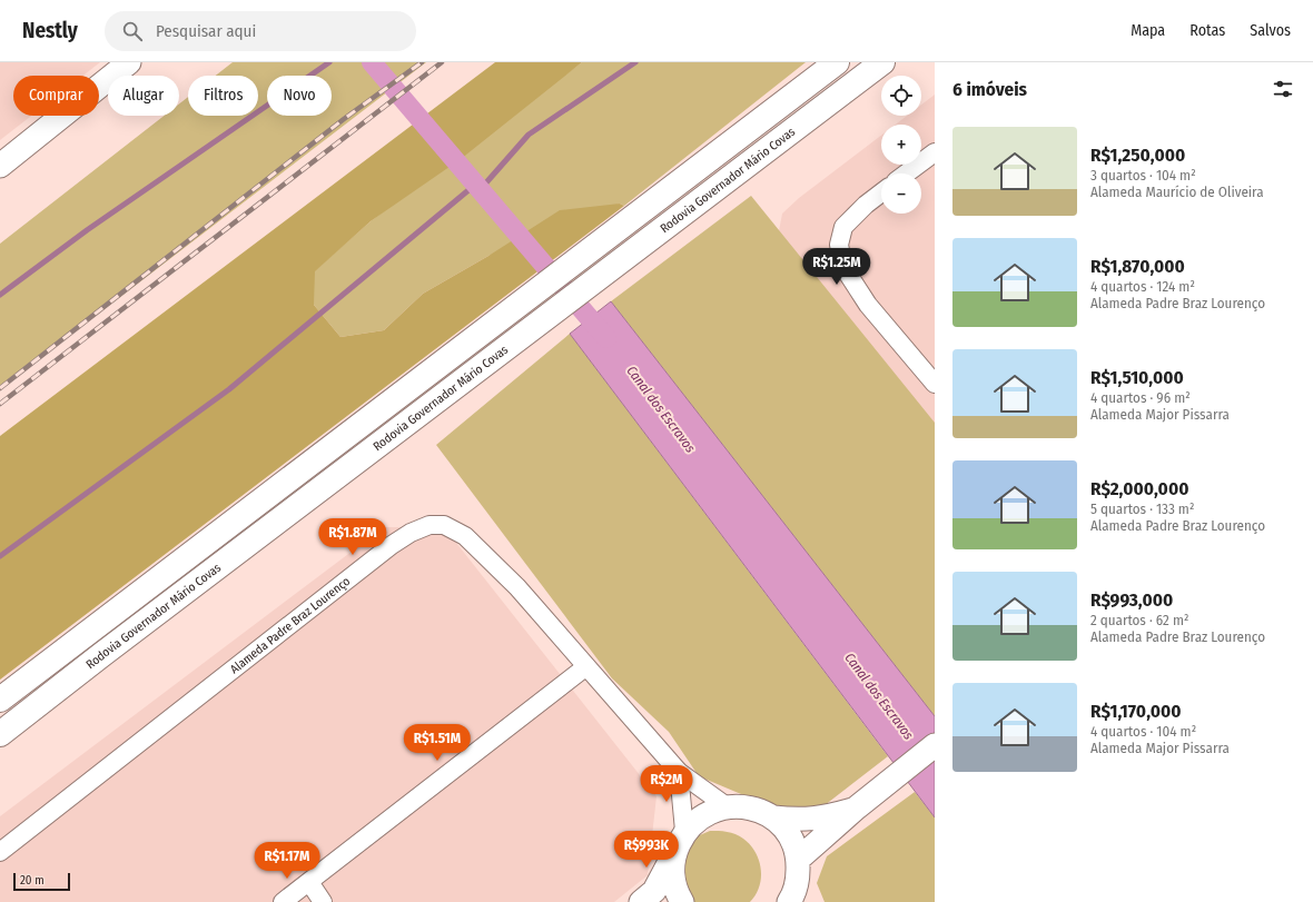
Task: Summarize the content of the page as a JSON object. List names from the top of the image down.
{
  "streets": {
    "main road": ["Rodovia Governador Mário Covas"],
    "street": ["Alameda Padre Braz Lourenço"]
  },
  "water": ["Canal dos Escravos"],
  "scale_bar": "20 m",
  "page": {
    "header": "Nestly",
    "search": "Pesquisar aqui",
    "nav": ["Mapa", "Rotas", "Salvos"],
    "heading": "6 imóveis",
    "map_buttons": ["+", "−"],
    "chip": [
      "Comprar",
      "Alugar",
      "Filtros",
      "Novo"
    ],
    "list": [
      {
        "name": "R$1,250,000",
        "note": "3 quartos · 104 m² · Alameda Maurício de Oliveira"
      },
      {
        "name": "R$1,870,000",
        "note": "4 quartos · 124 m² · Alameda Padre Braz Lourenço"
      },
      {
        "name": "R$1,510,000",
        "note": "4 quartos · 96 m² · Alameda Major Pissarra"
      },
      {
        "name": "R$2,000,000",
        "note": "5 quartos · 133 m² · Alameda Padre Braz Lourenço"
      },
      {
        "name": "R$993,000",
        "note": "2 quartos · 62 m² · Alameda Padre Braz Lourenço"
      },
      {
        "name": "R$1,170,000",
        "note": "4 quartos · 104 m² · Alameda Major Pissarra"
      }
    ],
    "price": [
      "R$1.25M",
      "R$1.87M",
      "R$1.51M",
      "R$2M",
      "R$993K",
      "R$1.17M"
    ],
    "scale": "20 m"
  }
}
